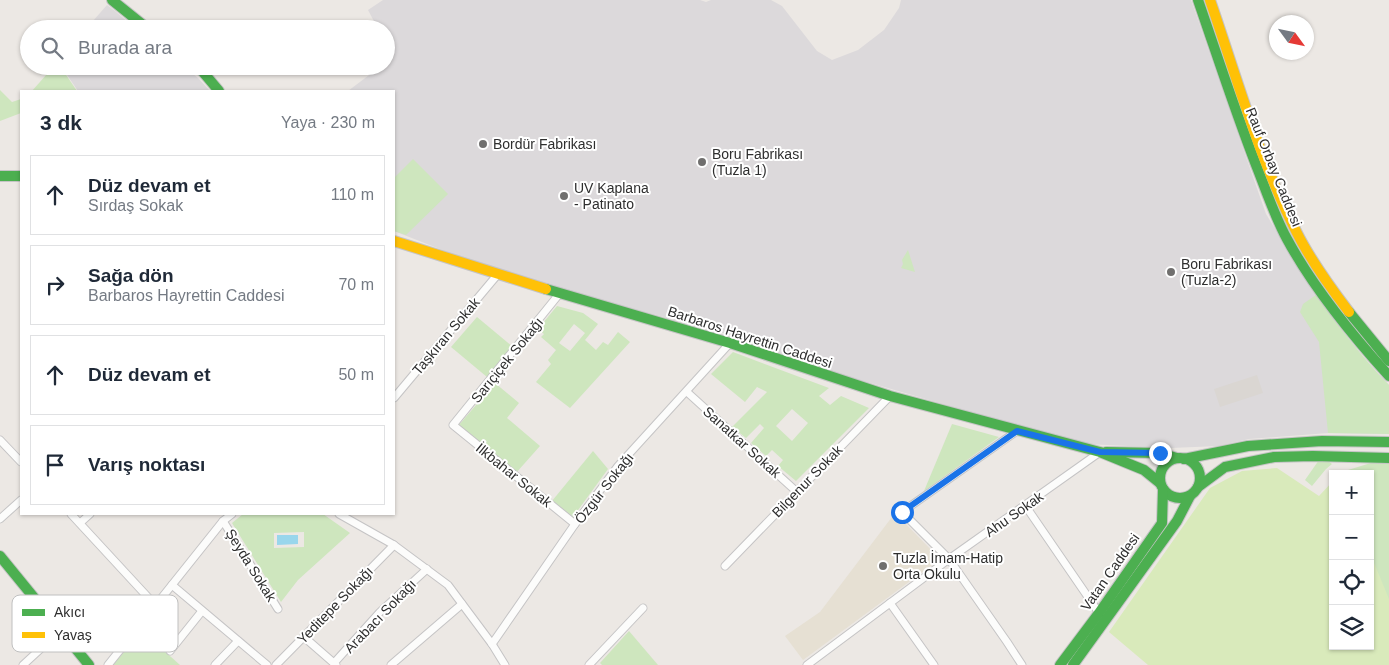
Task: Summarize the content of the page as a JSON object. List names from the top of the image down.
{
  "streets": {
    "main road": ["Rauf Orbay Caddesi", "Barbaros Hayrettin Caddesi", "Vatan Caddesi"],
    "street": [
      "Taşkıran Sokak",
      "Sarıçiçek Sokağı",
      "Sanatkar Sokak",
      "İlkbahar Sokak",
      "Bilgenur Sokak",
      "Özgür Sokağı",
      "Ahu Sokak",
      "Şeyda Sokak",
      "Yeditepe Sokağı",
      "Arabacı Sokağı"
    ]
  },
  "crossings": [
    ["Taşkıran Sokak", "Barbaros Hayrettin Caddesi"],
    ["Barbaros Hayrettin Caddesi", "Sarıçiçek Sokağı"],
    ["Barbaros Hayrettin Caddesi", "Bilgenur Sokak"],
    ["Barbaros Hayrettin Caddesi", "Özgür Sokağı"],
    ["Barbaros Hayrettin Caddesi", "Ahu Sokak"],
    ["Sarıçiçek Sokağı", "İlkbahar Sokak"],
    ["Sanatkar Sokak", "Bilgenur Sokak"],
    ["Sanatkar Sokak", "Özgür Sokağı"],
    ["İlkbahar Sokak", "Özgür Sokağı"]
  ],
  "places": [
    "Bordür Fabrikası",
    "Boru Fabrikası (Tuzla 1)",
    "UV Kaplana - Patinato",
    "Boru Fabrikası (Tuzla-2)",
    "Tuzla İmam-Hatip Orta Okulu"
  ],
  "legend": ["Akıcı", "Yavaş"],
  "north": "bottom right",
  "page": {
    "search": "Burada ara",
    "heading": ["3 dk", "Yaya · 230 m"],
    "list": [
      ["Düz devam et", "Sırdaş Sokak", "110 m"],
      ["Sağa dön", "Barbaros Hayrettin Caddesi", "70 m"],
      ["Düz devam et", "50 m"],
      "Varış noktası"
    ],
    "map_buttons": ["+", "−"]
  }
}
